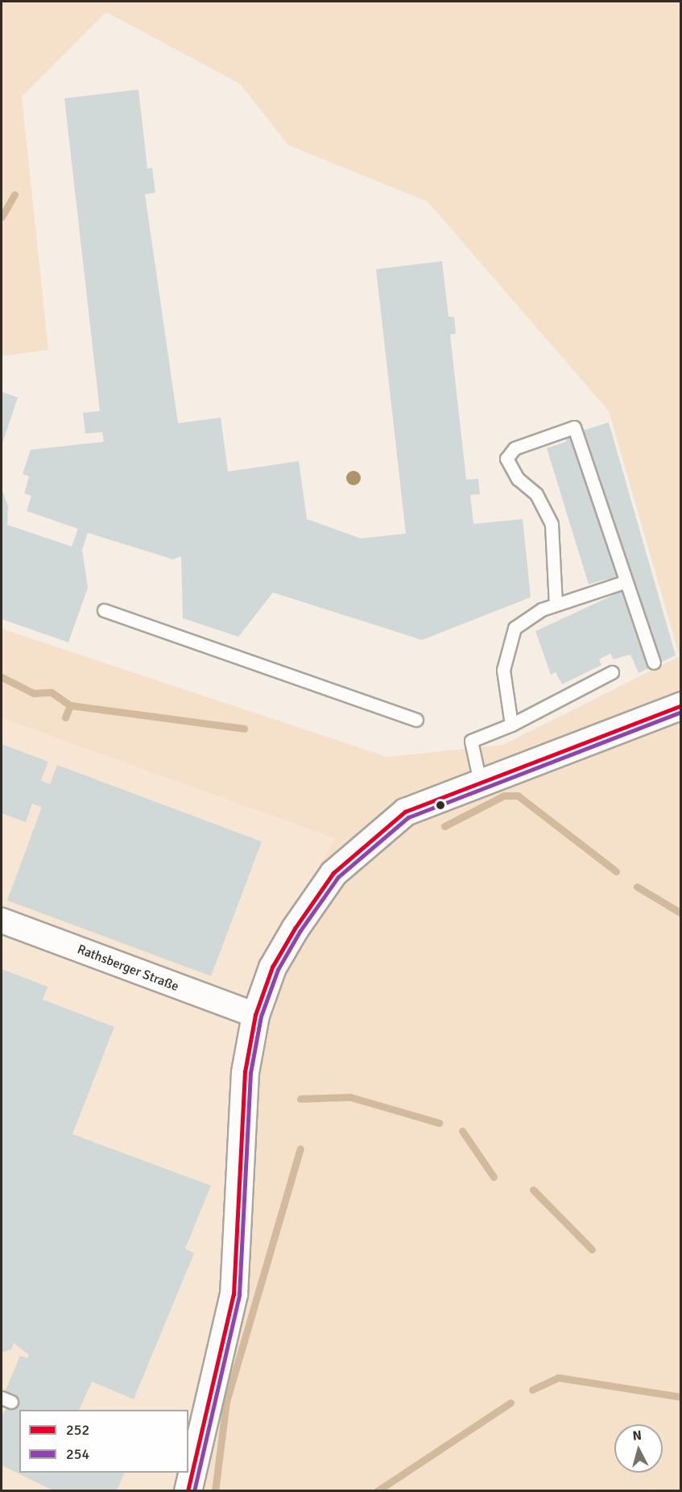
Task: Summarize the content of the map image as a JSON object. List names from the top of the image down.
{
  "streets": {
    "street": ["Rathsberger Straße"]
  },
  "lines": ["transit line 252", "transit line 254"],
  "legend": ["252", "254"],
  "north": "top"
}
